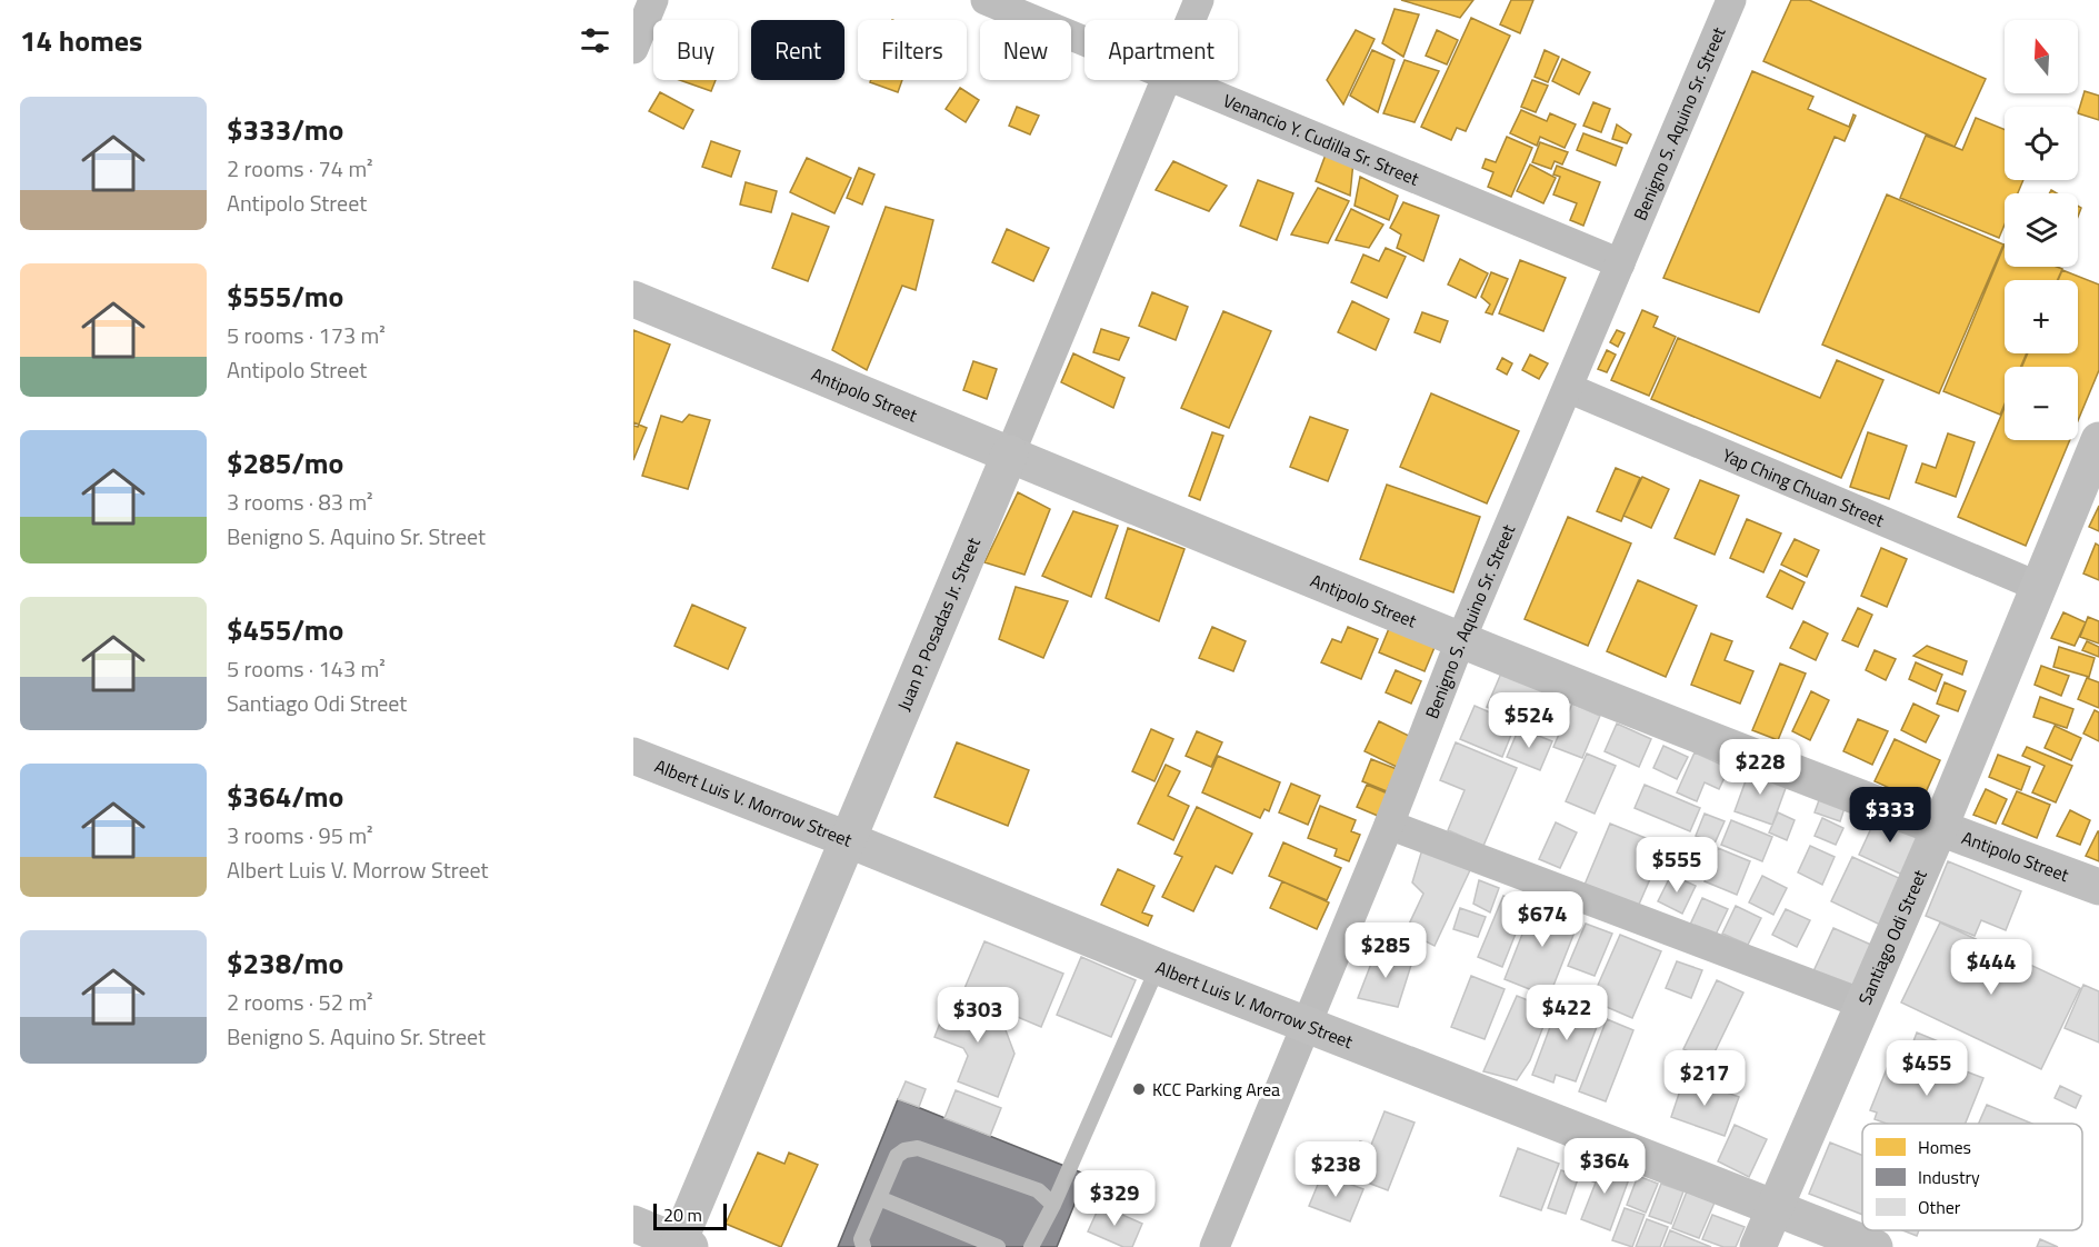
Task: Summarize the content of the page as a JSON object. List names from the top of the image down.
{
  "streets": {
    "street": [
      "Benigno S. Aquino Sr. Street",
      "Venancio Y. Cudilla Sr. Street",
      "Antipolo Street",
      "Yap Ching Chuan Street",
      "Juan P. Posadas Jr. Street",
      "Albert Luis V. Morrow Street",
      "Santiago Odi Street"
    ]
  },
  "crossings": [
    ["Benigno S. Aquino Sr. Street", "Venancio Y. Cudilla Sr. Street"],
    ["Benigno S. Aquino Sr. Street", "Antipolo Street"],
    ["Benigno S. Aquino Sr. Street", "Yap Ching Chuan Street"],
    ["Benigno S. Aquino Sr. Street", "Albert Luis V. Morrow Street"],
    ["Antipolo Street", "Juan P. Posadas Jr. Street"],
    ["Antipolo Street", "Santiago Odi Street"],
    ["Yap Ching Chuan Street", "Santiago Odi Street"],
    ["Juan P. Posadas Jr. Street", "Albert Luis V. Morrow Street"],
    ["Albert Luis V. Morrow Street", "Santiago Odi Street"]
  ],
  "places": ["KCC Parking Area"],
  "legend": ["Homes", "Industry", "Other"],
  "scale_bar": "20 m",
  "north": "top",
  "page": {
    "heading": "14 homes",
    "map_buttons": ["+", "−"],
    "chip": [
      "Buy",
      "Rent",
      "Filters",
      "New",
      "Apartment"
    ],
    "list": [
      {
        "name": "$333/mo",
        "note": "2 rooms · 74 m² · Antipolo Street"
      },
      {
        "name": "$555/mo",
        "note": "5 rooms · 173 m² · Antipolo Street"
      },
      {
        "name": "$285/mo",
        "note": "3 rooms · 83 m² · Benigno S. Aquino Sr. Street"
      },
      {
        "name": "$455/mo",
        "note": "5 rooms · 143 m² · Santiago Odi Street"
      },
      {
        "name": "$364/mo",
        "note": "3 rooms · 95 m² · Albert Luis V. Morrow Street"
      },
      {
        "name": "$238/mo",
        "note": "2 rooms · 52 m² · Benigno S. Aquino Sr. Street"
      }
    ],
    "price": [
      "$524",
      "$228",
      "$333",
      "$555",
      "$674",
      "$285",
      "$444",
      "$422",
      "$303",
      "$455",
      "$217",
      "$364",
      "$238",
      "$329"
    ],
    "scale": "20 m"
  }
}
